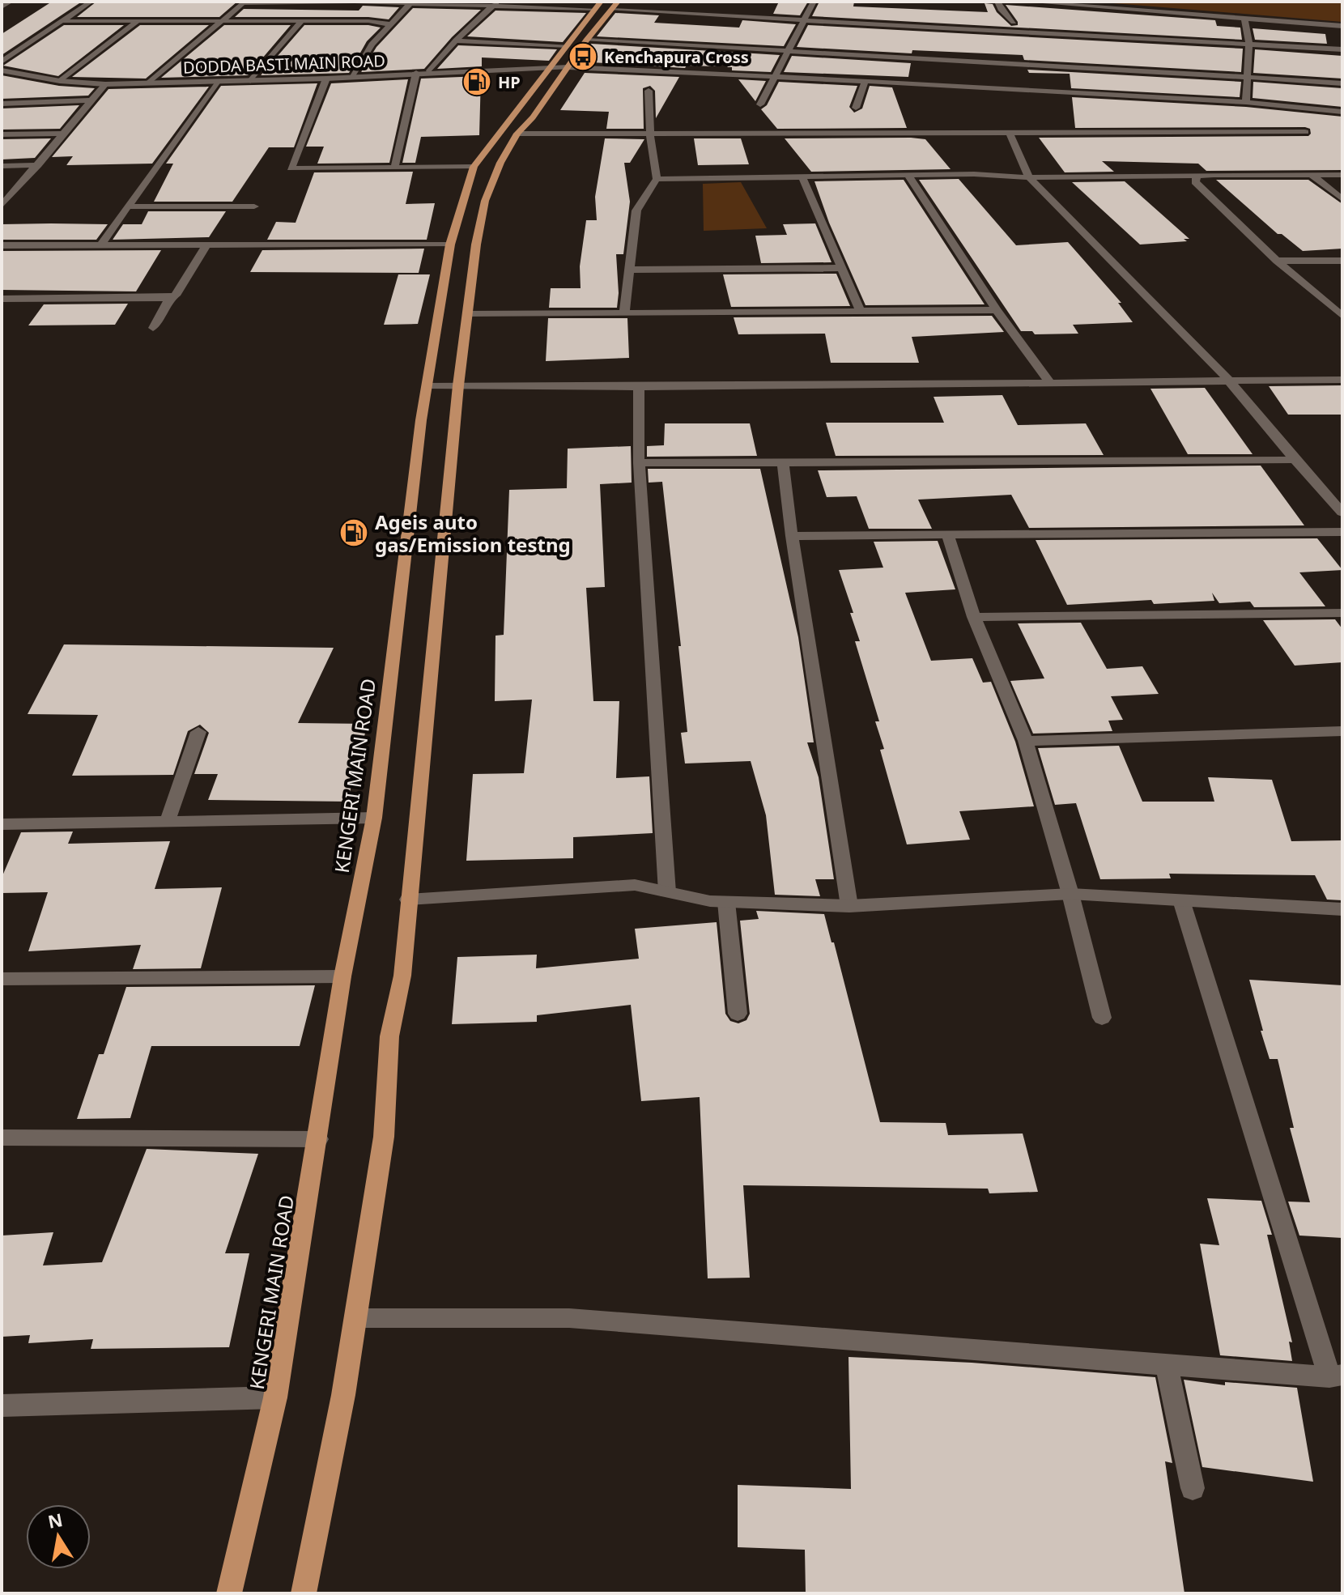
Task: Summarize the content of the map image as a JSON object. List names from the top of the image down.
{
  "streets": {
    "main road": ["KENGERI MAIN ROAD"],
    "street": ["DODDA BASTI MAIN ROAD"]
  },
  "crossings": [
    ["DODDA BASTI MAIN ROAD", "KENGERI MAIN ROAD"]
  ],
  "places": {
    "bus stop": ["Kenchapura Cross"],
    "fuel station": ["HP", "Ageis auto gas/Emission testng"]
  },
  "north": "top"
}
